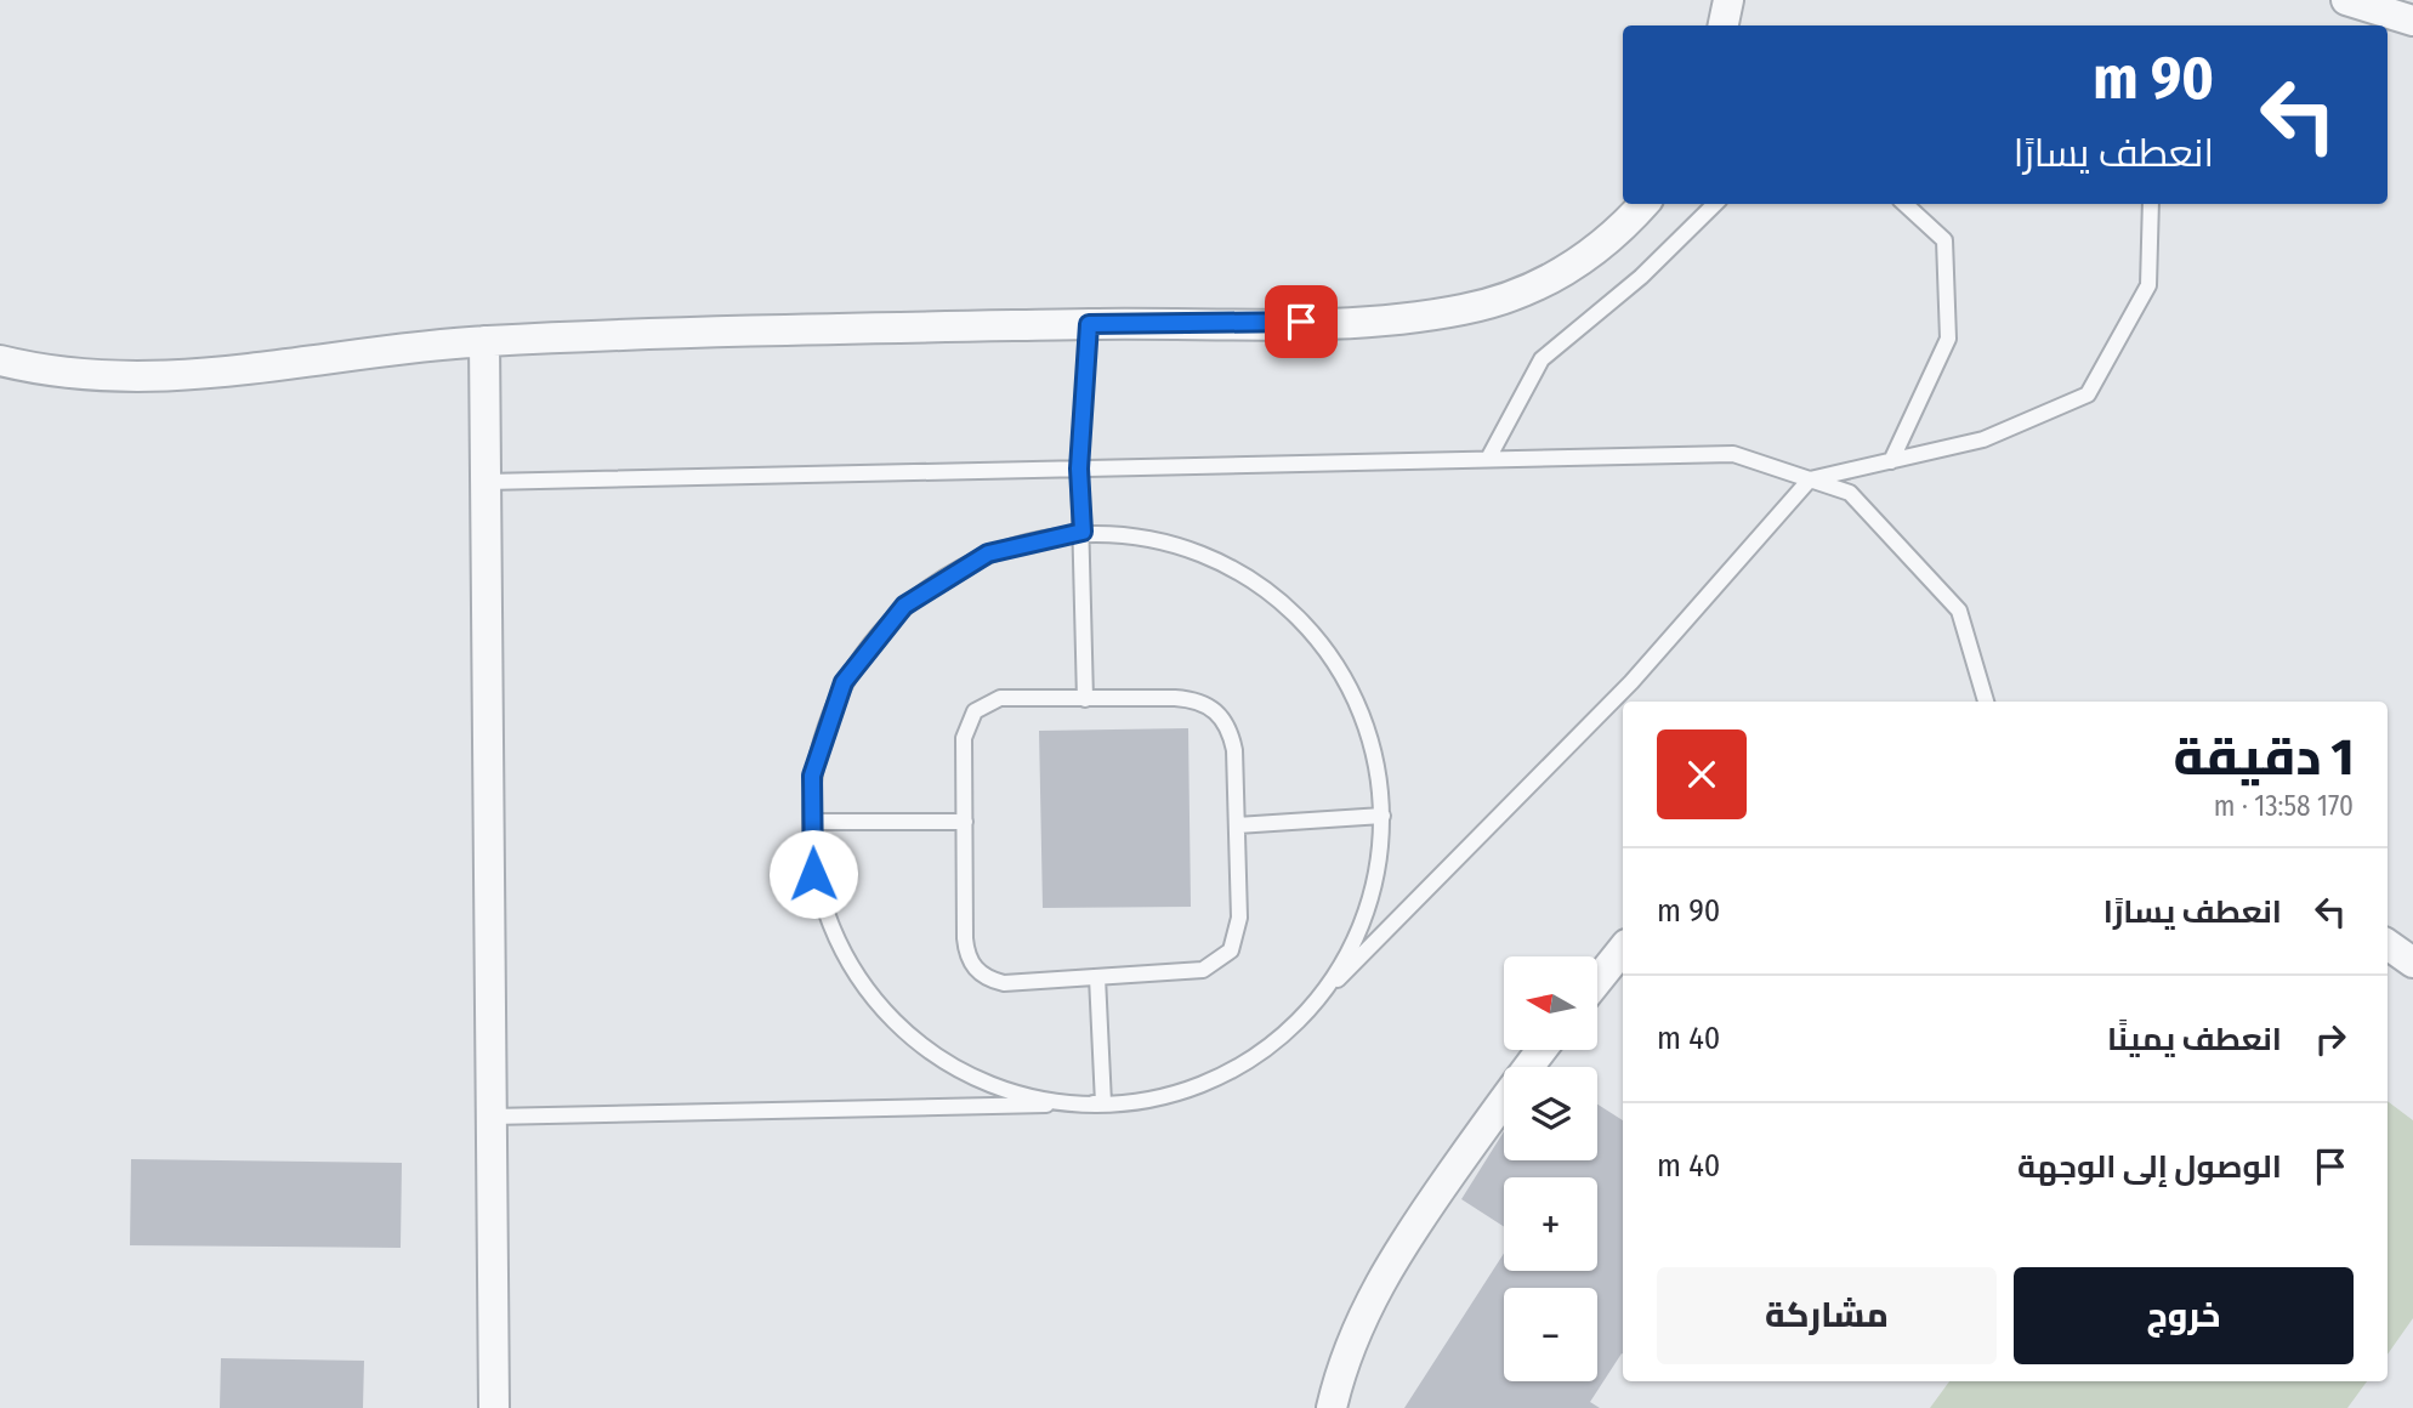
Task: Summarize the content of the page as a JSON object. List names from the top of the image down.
{
  "north": "left",
  "page": {
    "turn": ["90 m", "انعطف يسارًا"],
    "heading": ["1 دقيقة", "170 m · 13:58"],
    "list": [
      {
        "name": "انعطف يسارًا",
        "value": "90 m"
      },
      {
        "name": "انعطف يمينًا",
        "value": "40 m"
      },
      {
        "name": "الوصول إلى الوجهة",
        "value": "40 m"
      }
    ],
    "map_buttons": ["+", "−"],
    "buttons": ["خروج", "مشاركة"]
  }
}
